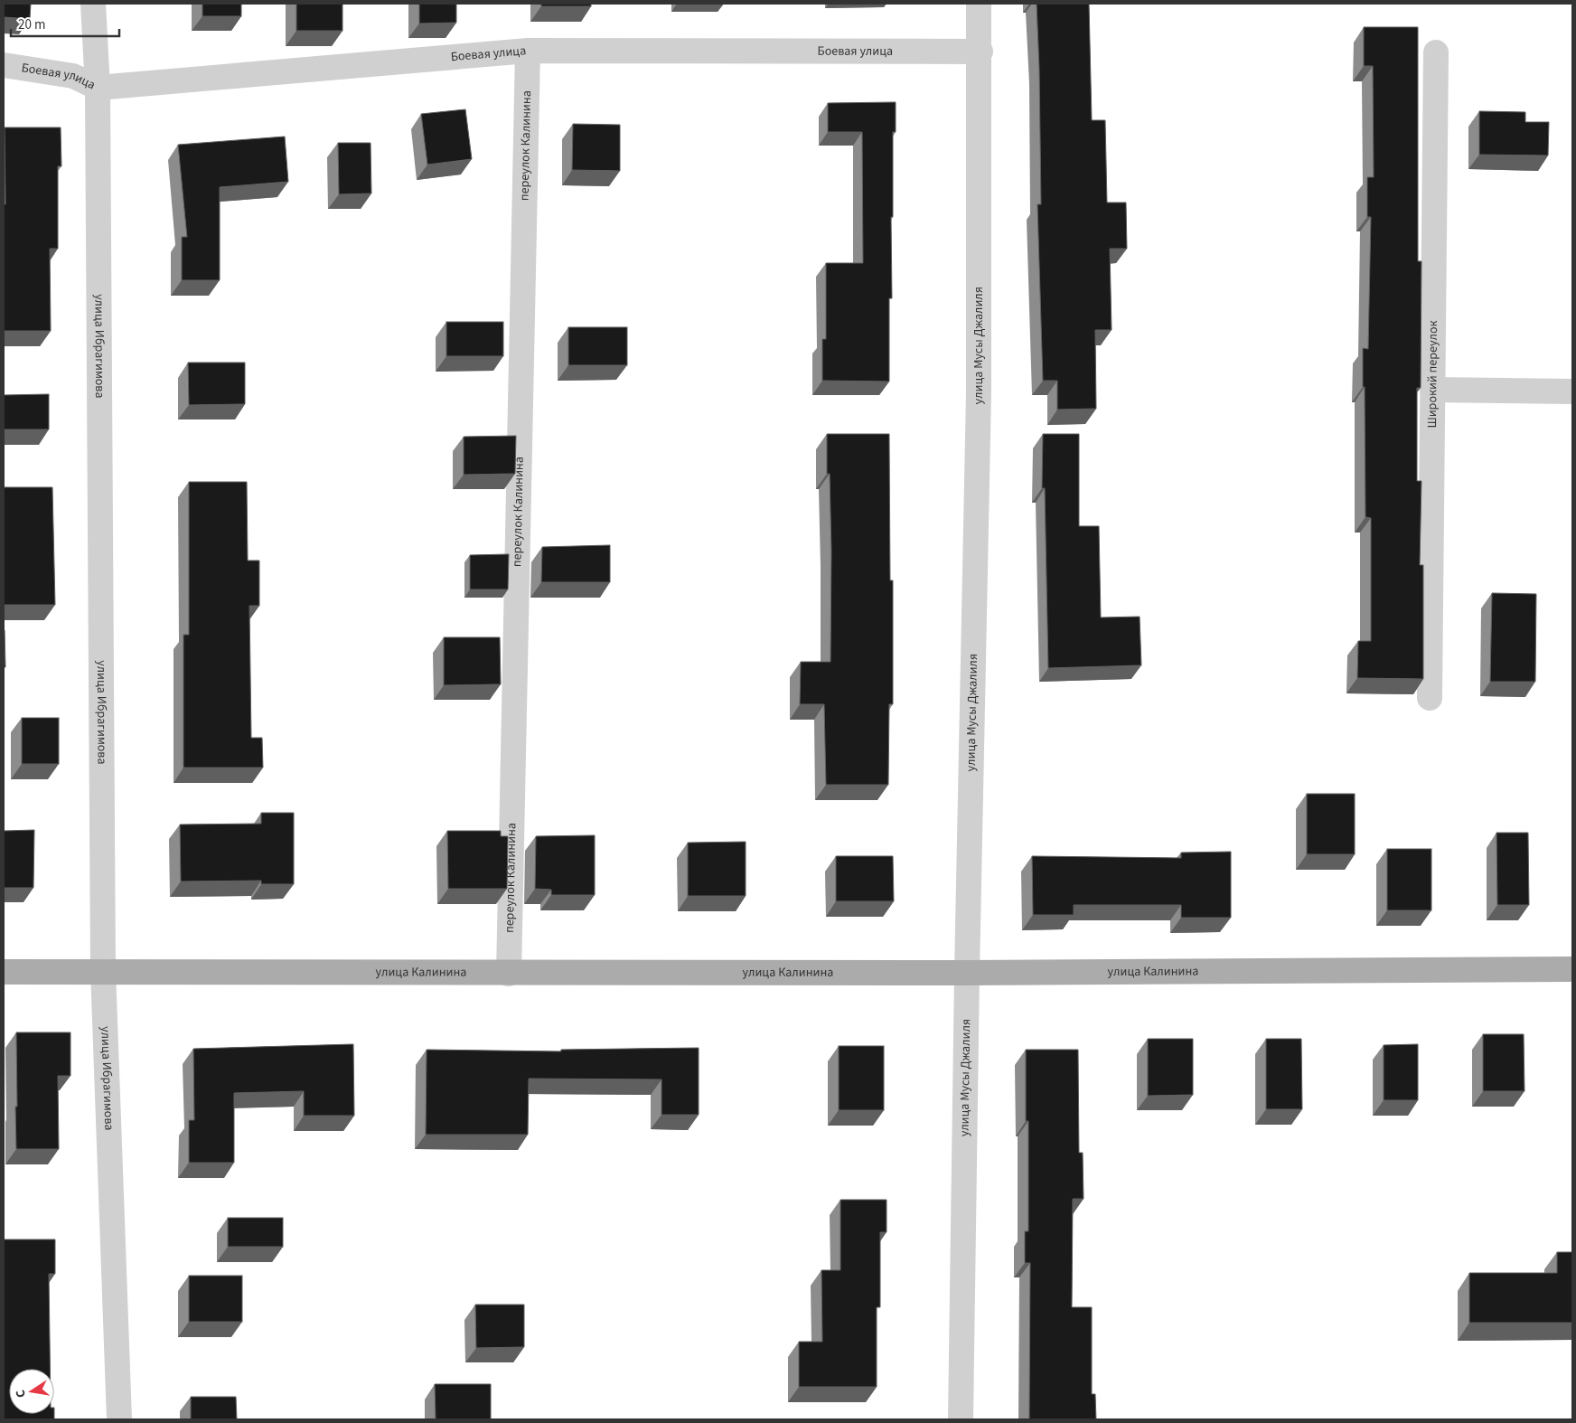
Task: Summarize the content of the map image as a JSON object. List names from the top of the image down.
{
  "streets": {
    "main road": ["улица Калинина"],
    "street": [
      "Боевая улица",
      "переулок Калинина",
      "улица Ибрагимова",
      "улица Мусы Джалиля",
      "Широкий переулок"
    ]
  },
  "crossings": [
    ["Боевая улица", "переулок Калинина"],
    ["Боевая улица", "улица Ибрагимова"],
    ["Боевая улица", "улица Мусы Джалиля"],
    ["переулок Калинина", "улица Калинина"],
    ["улица Ибрагимова", "улица Калинина"],
    ["улица Мусы Джалиля", "улица Калинина"]
  ],
  "scale_bar": "20 m",
  "north": "left"
}
